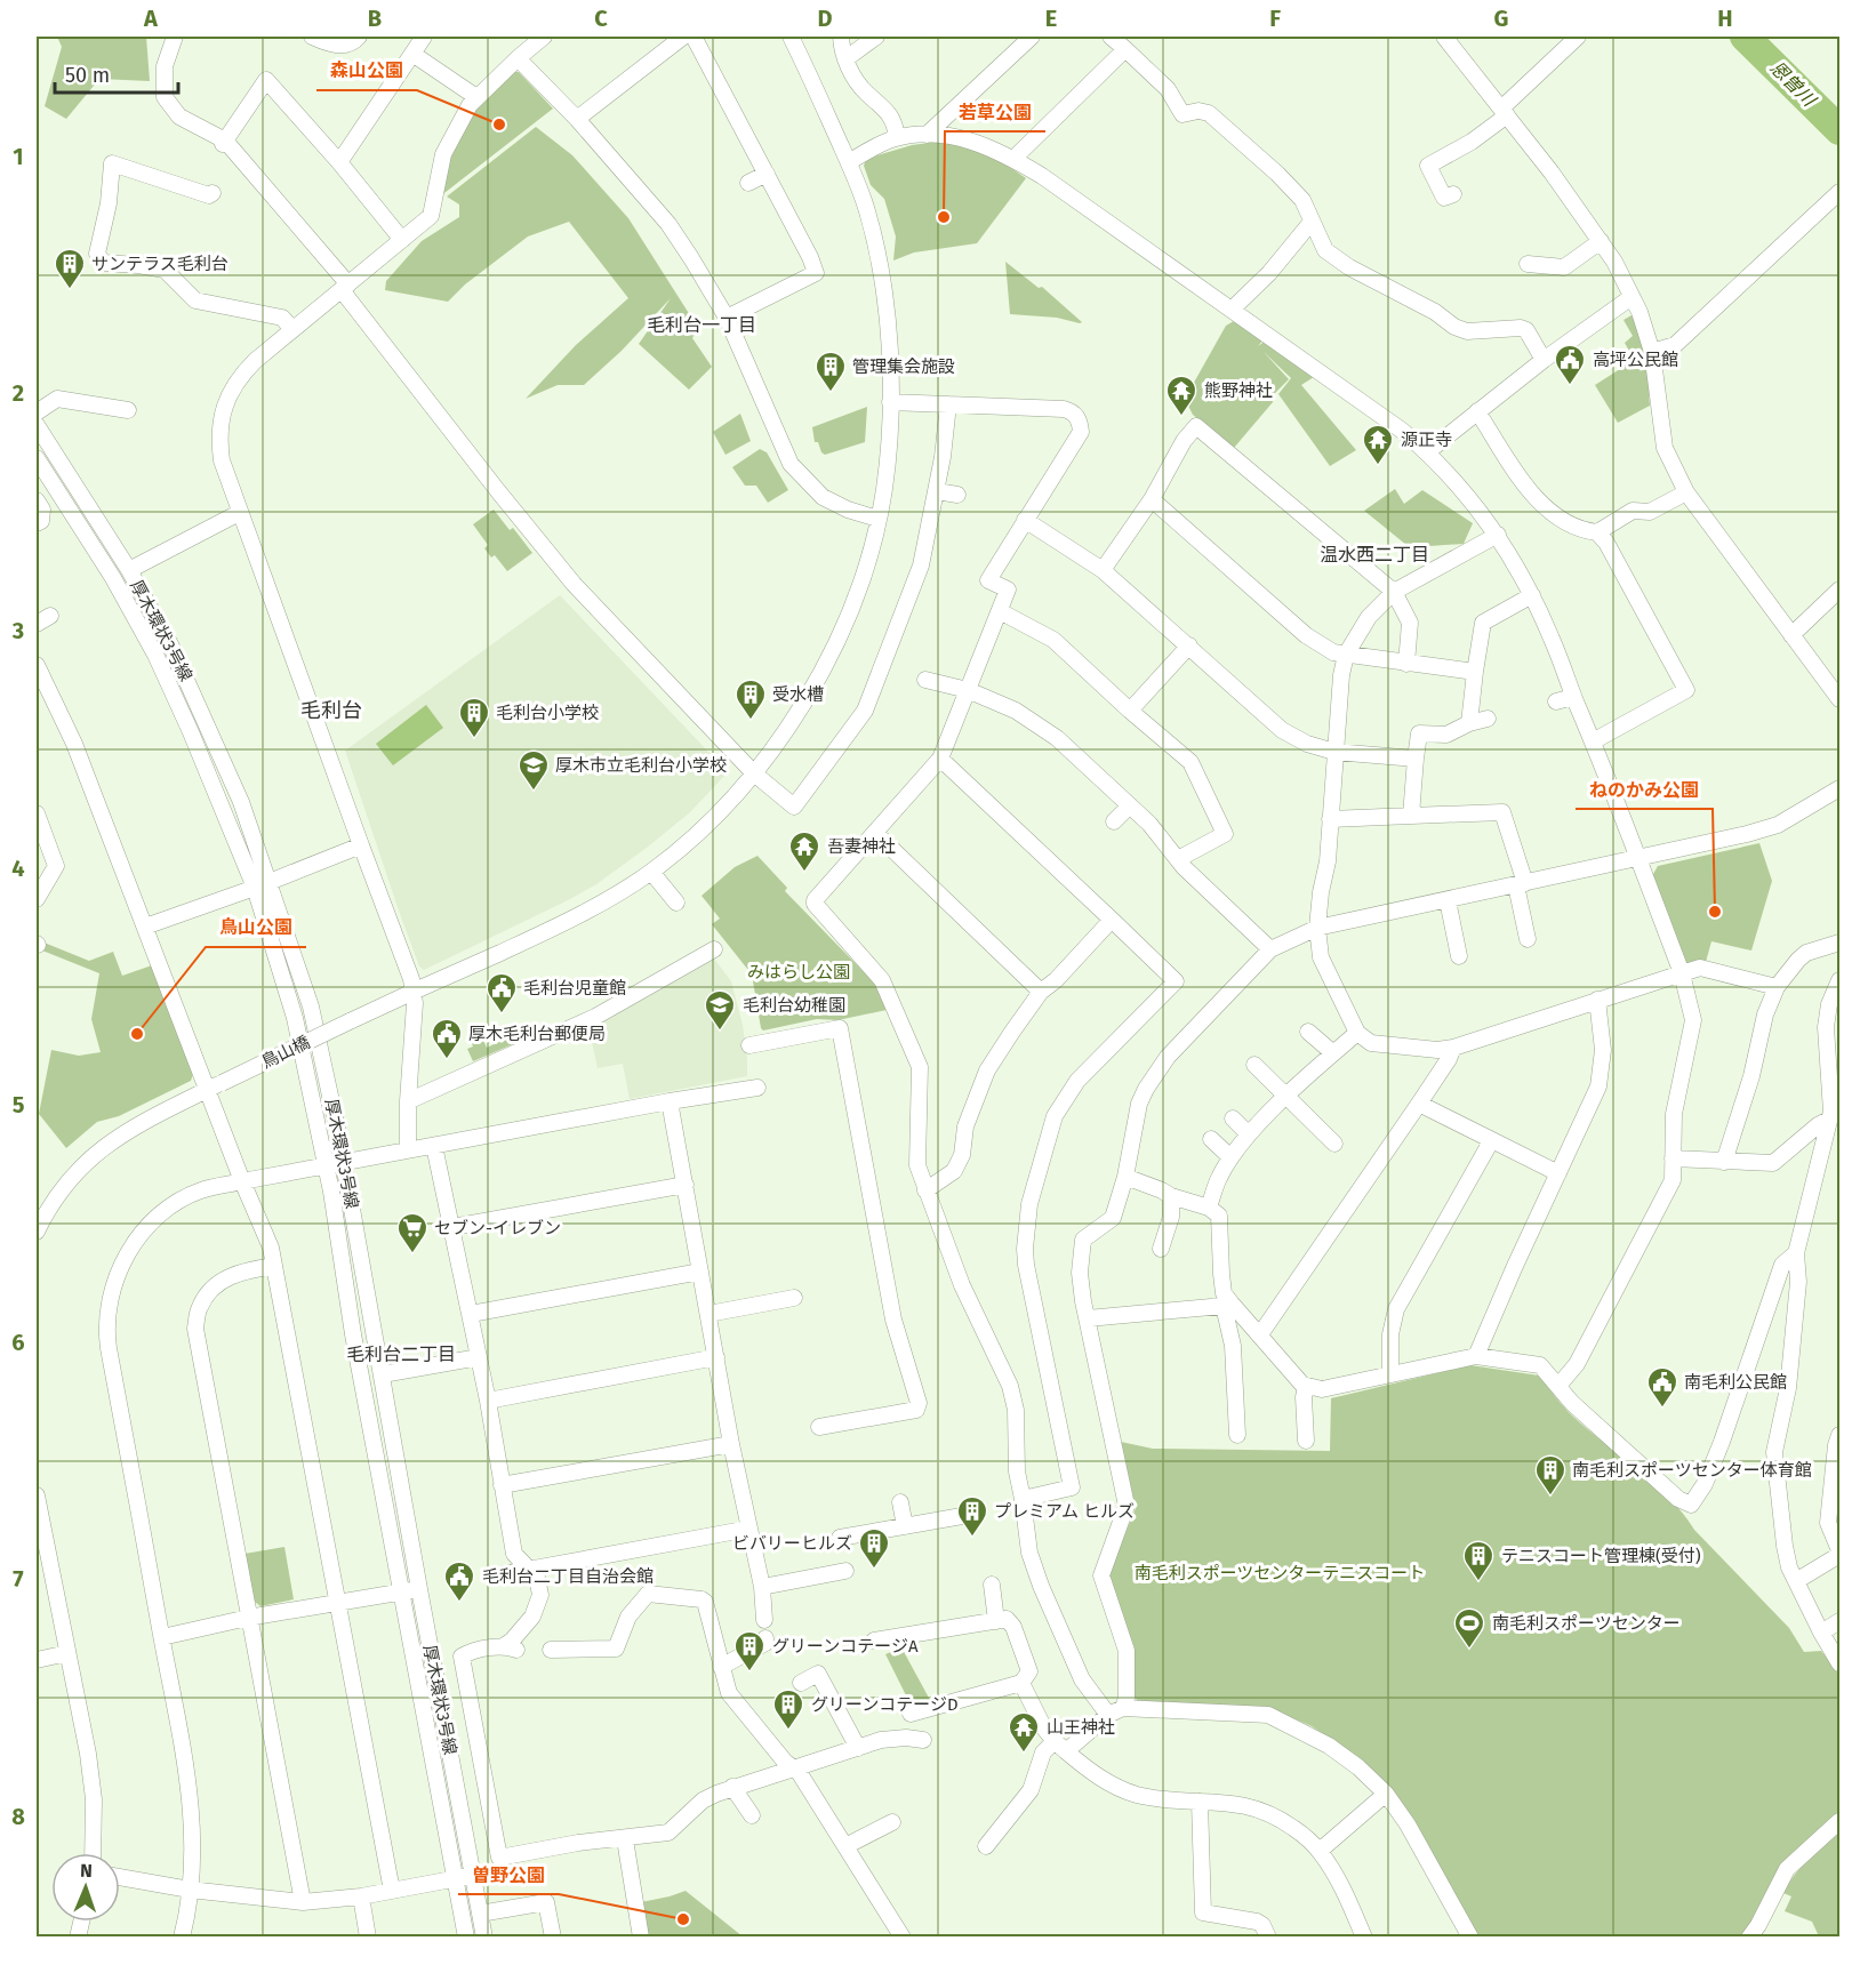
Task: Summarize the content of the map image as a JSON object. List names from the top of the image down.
{
  "streets": {
    "street": ["厚木環状3号線", "鳥山橋"]
  },
  "districts": [
    "毛利台一丁目",
    "温水西二丁目",
    "毛利台",
    "毛利台二丁目"
  ],
  "water": ["恩曽川"],
  "parks": ["みはらし公園", "南毛利スポーツセンターテニスコート"],
  "places": {
    "other": [
      "森山公園",
      "若草公園",
      "ねのかみ公園",
      "鳥山公園",
      "曽野公園"
    ],
    "building": [
      "サンテラス毛利台",
      "管理集会施設",
      "受水槽",
      "毛利台小学校",
      "南毛利スポーツセンター体育館",
      "プレミアム ヒルズ",
      "ビバリーヒルズ",
      "テニスコート管理棟(受付)",
      "グリーンコテージA",
      "グリーンコテージD"
    ],
    "public building": [
      "高坪公民館",
      "毛利台児童館",
      "厚木毛利台郵便局",
      "南毛利公民館",
      "毛利台二丁目自治会館"
    ],
    "temple": [
      "熊野神社",
      "源正寺",
      "吾妻神社",
      "山王神社"
    ],
    "school or university": ["厚木市立毛利台小学校", "毛利台幼稚園"],
    "supermarket": ["セブン-イレブン"],
    "sports": ["南毛利スポーツセンター"]
  },
  "scale_bar": "50 m",
  "north": "top",
  "grid": {
    "columns": [
      "A",
      "B",
      "C",
      "D",
      "E",
      "F",
      "G",
      "H"
    ],
    "rows": [
      "1",
      "2",
      "3",
      "4",
      "5",
      "6",
      "7",
      "8"
    ]
  }
}
